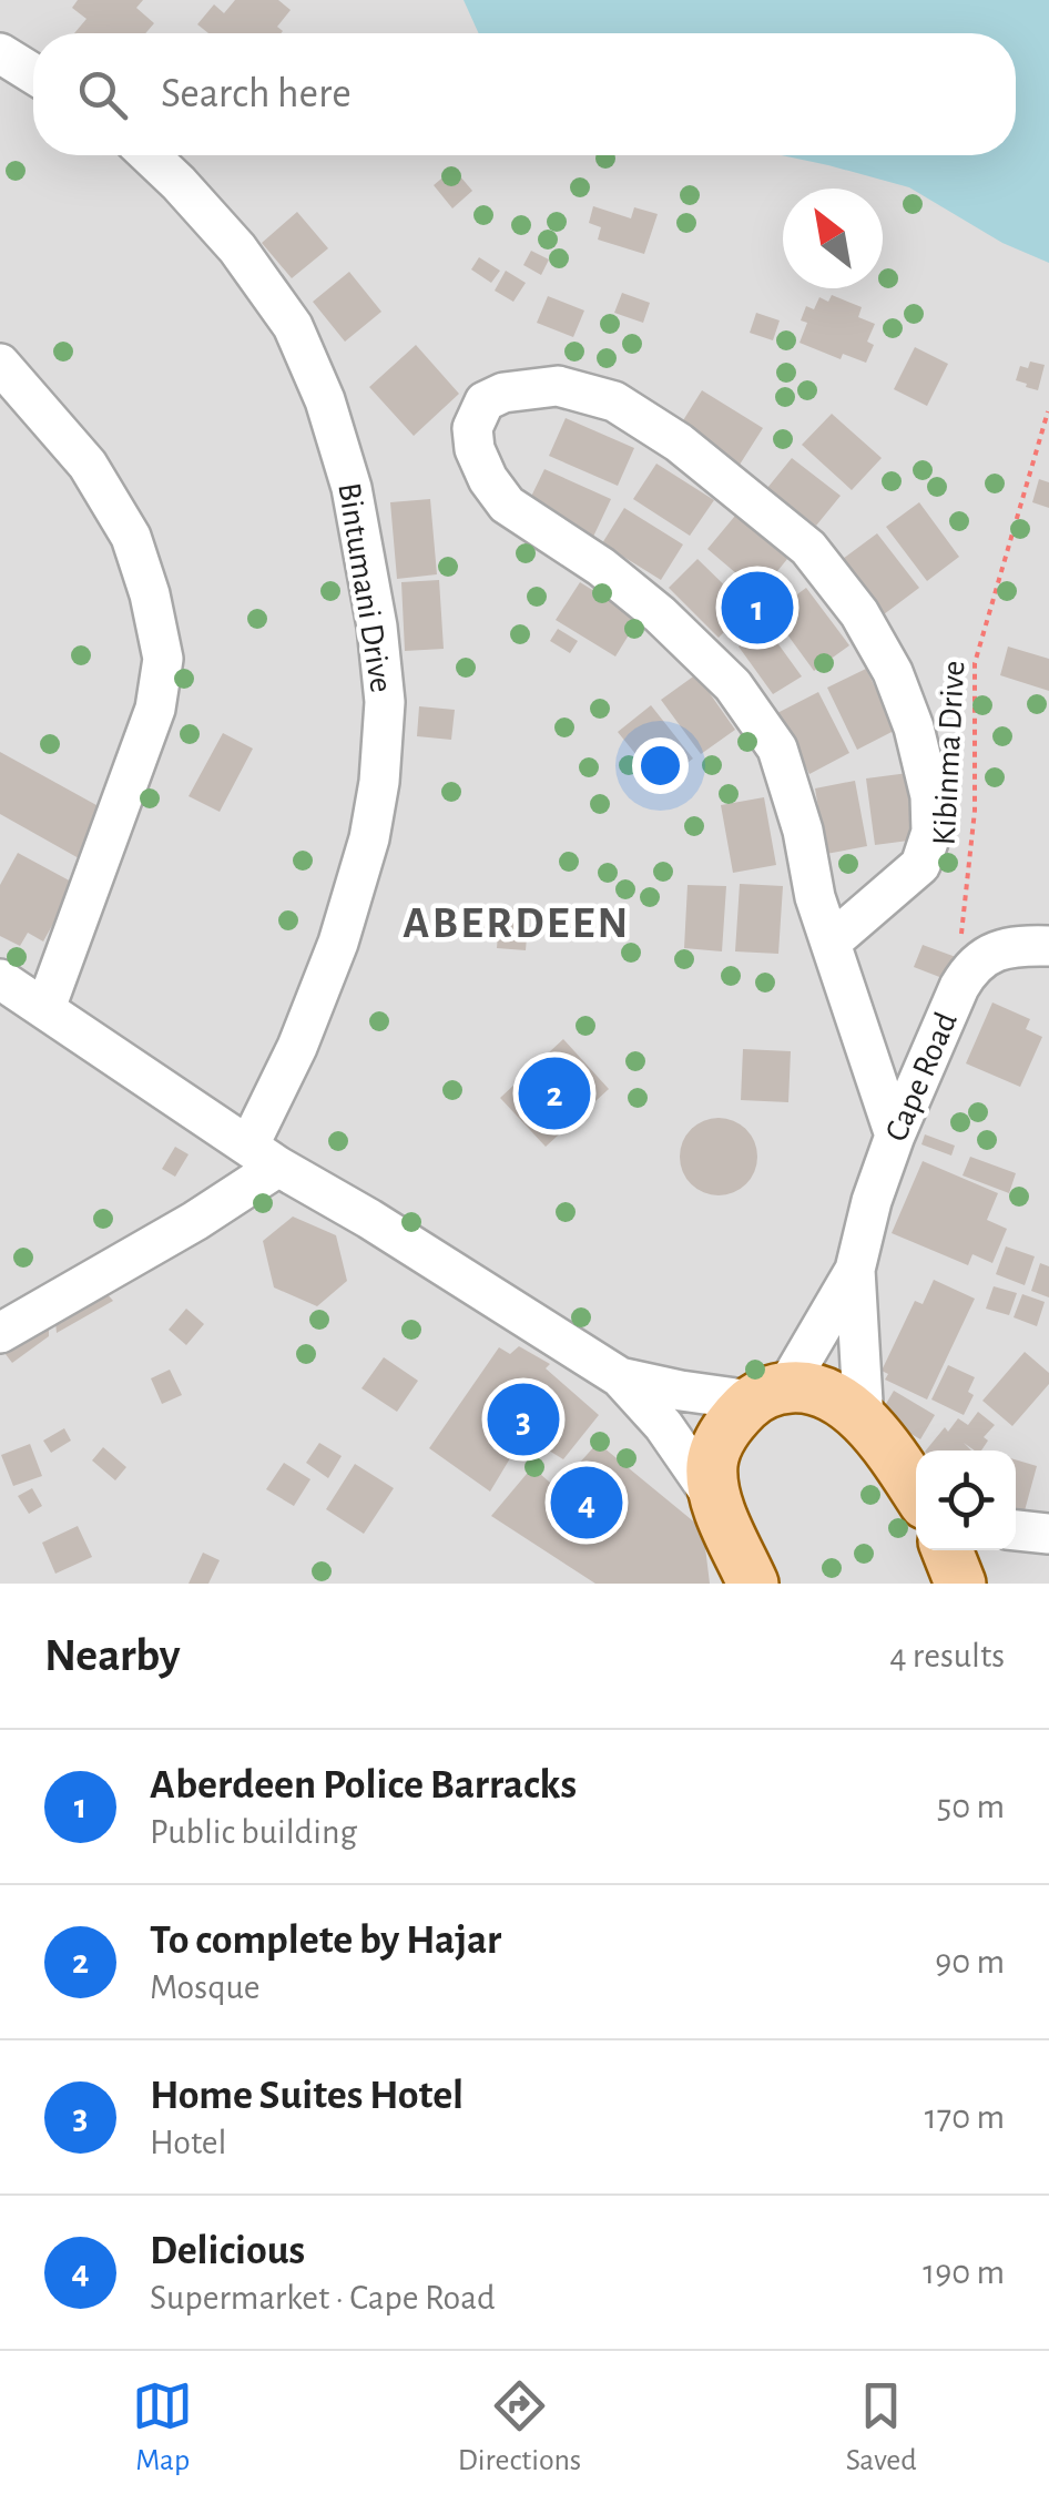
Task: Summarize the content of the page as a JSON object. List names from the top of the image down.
{
  "streets": {
    "street": ["Bintumani Drive", "Cape Road"],
    "path": ["Kibinma Drive"]
  },
  "crossings": [
    ["Kibinma Drive", "Cape Road"]
  ],
  "districts": ["ABERDEEN"],
  "north": "top left",
  "page": {
    "search": "Search here",
    "pins": [
      "1",
      "2",
      "3",
      "4"
    ],
    "heading": ["Nearby", "4 results"],
    "list": [
      {
        "mark": "1",
        "name": "Aberdeen Police Barracks",
        "note": "Public building",
        "value": "50 m"
      },
      {
        "mark": "2",
        "name": "To complete by Hajar",
        "note": "Mosque",
        "value": "90 m"
      },
      {
        "mark": "3",
        "name": "Home Suites Hotel",
        "note": "Hotel",
        "value": "170 m"
      },
      {
        "mark": "4",
        "name": "Delicious",
        "note": "Supermarket · Cape Road",
        "value": "190 m"
      }
    ],
    "nav": ["Map", "Directions", "Saved"]
  }
}
